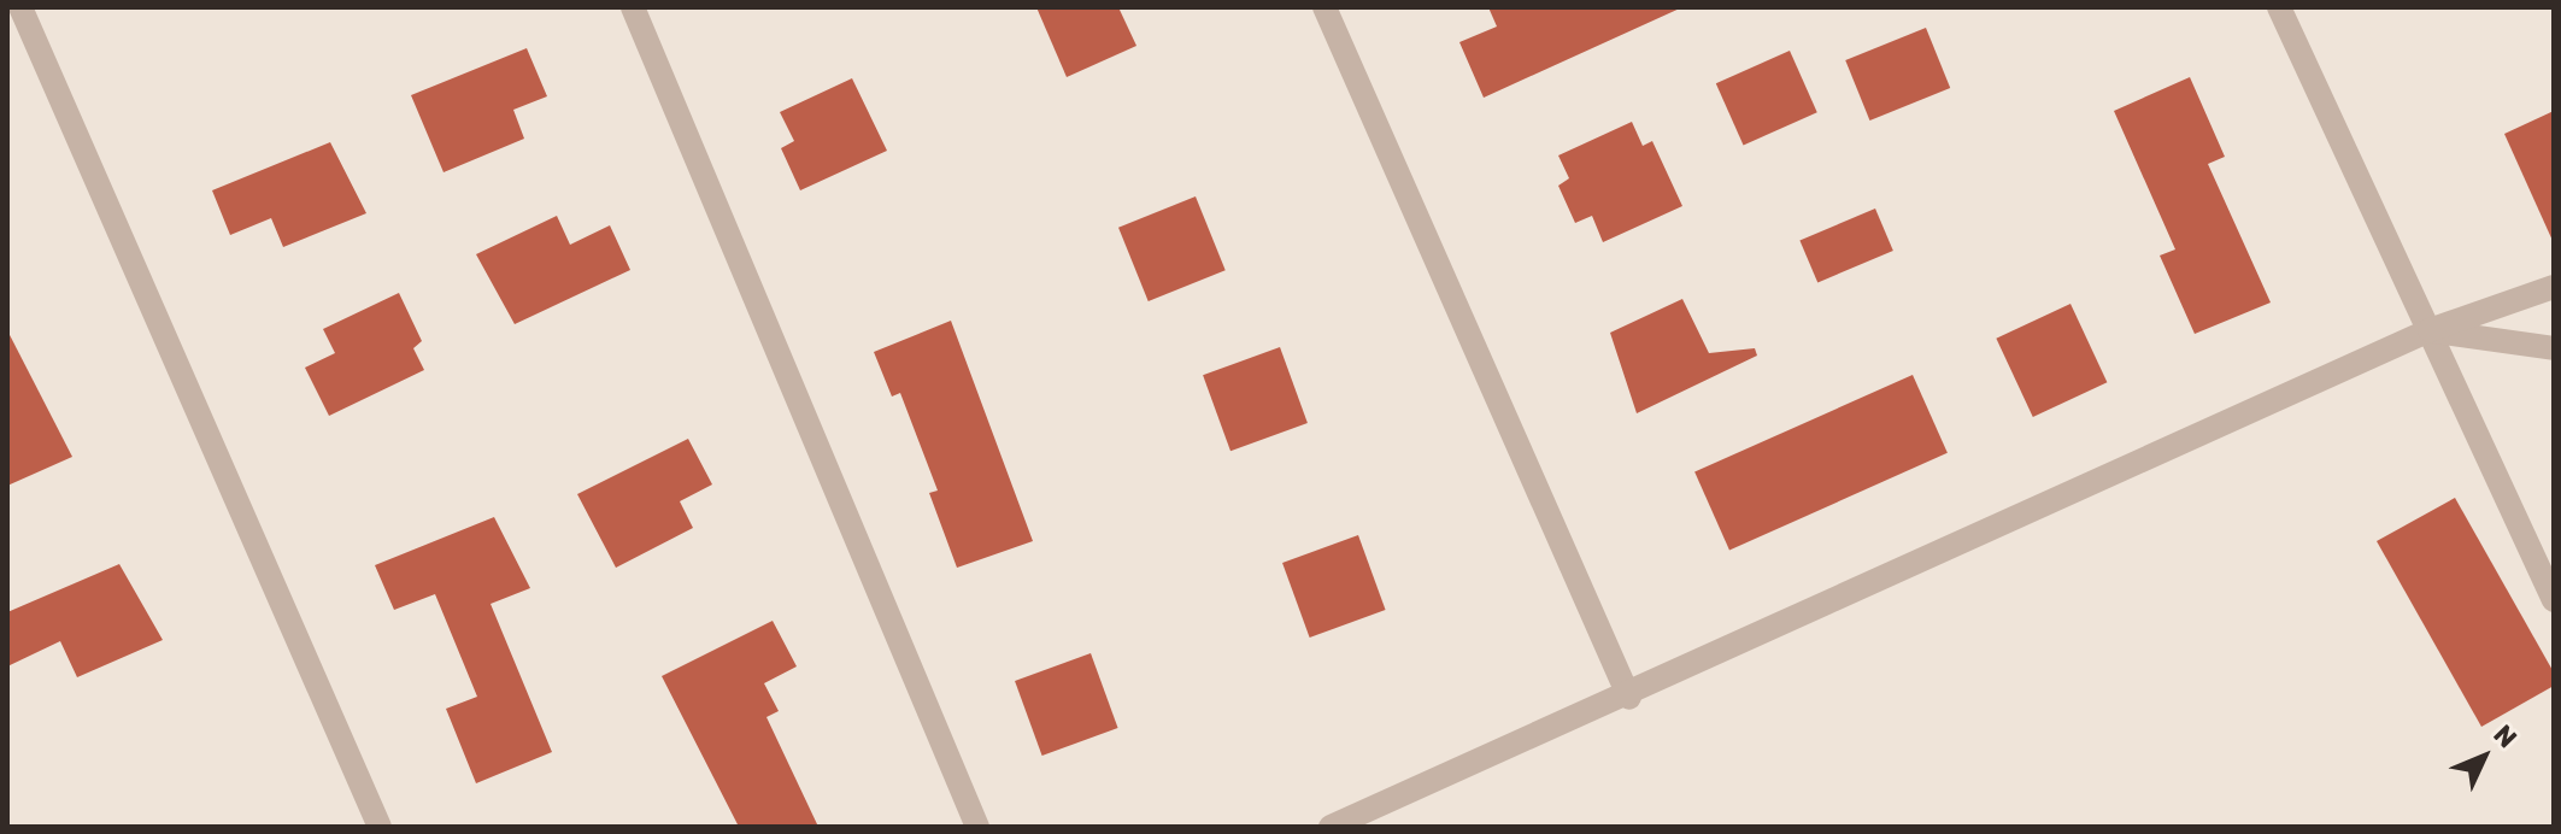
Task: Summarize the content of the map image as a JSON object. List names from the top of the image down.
{
  "north": "top right"
}
